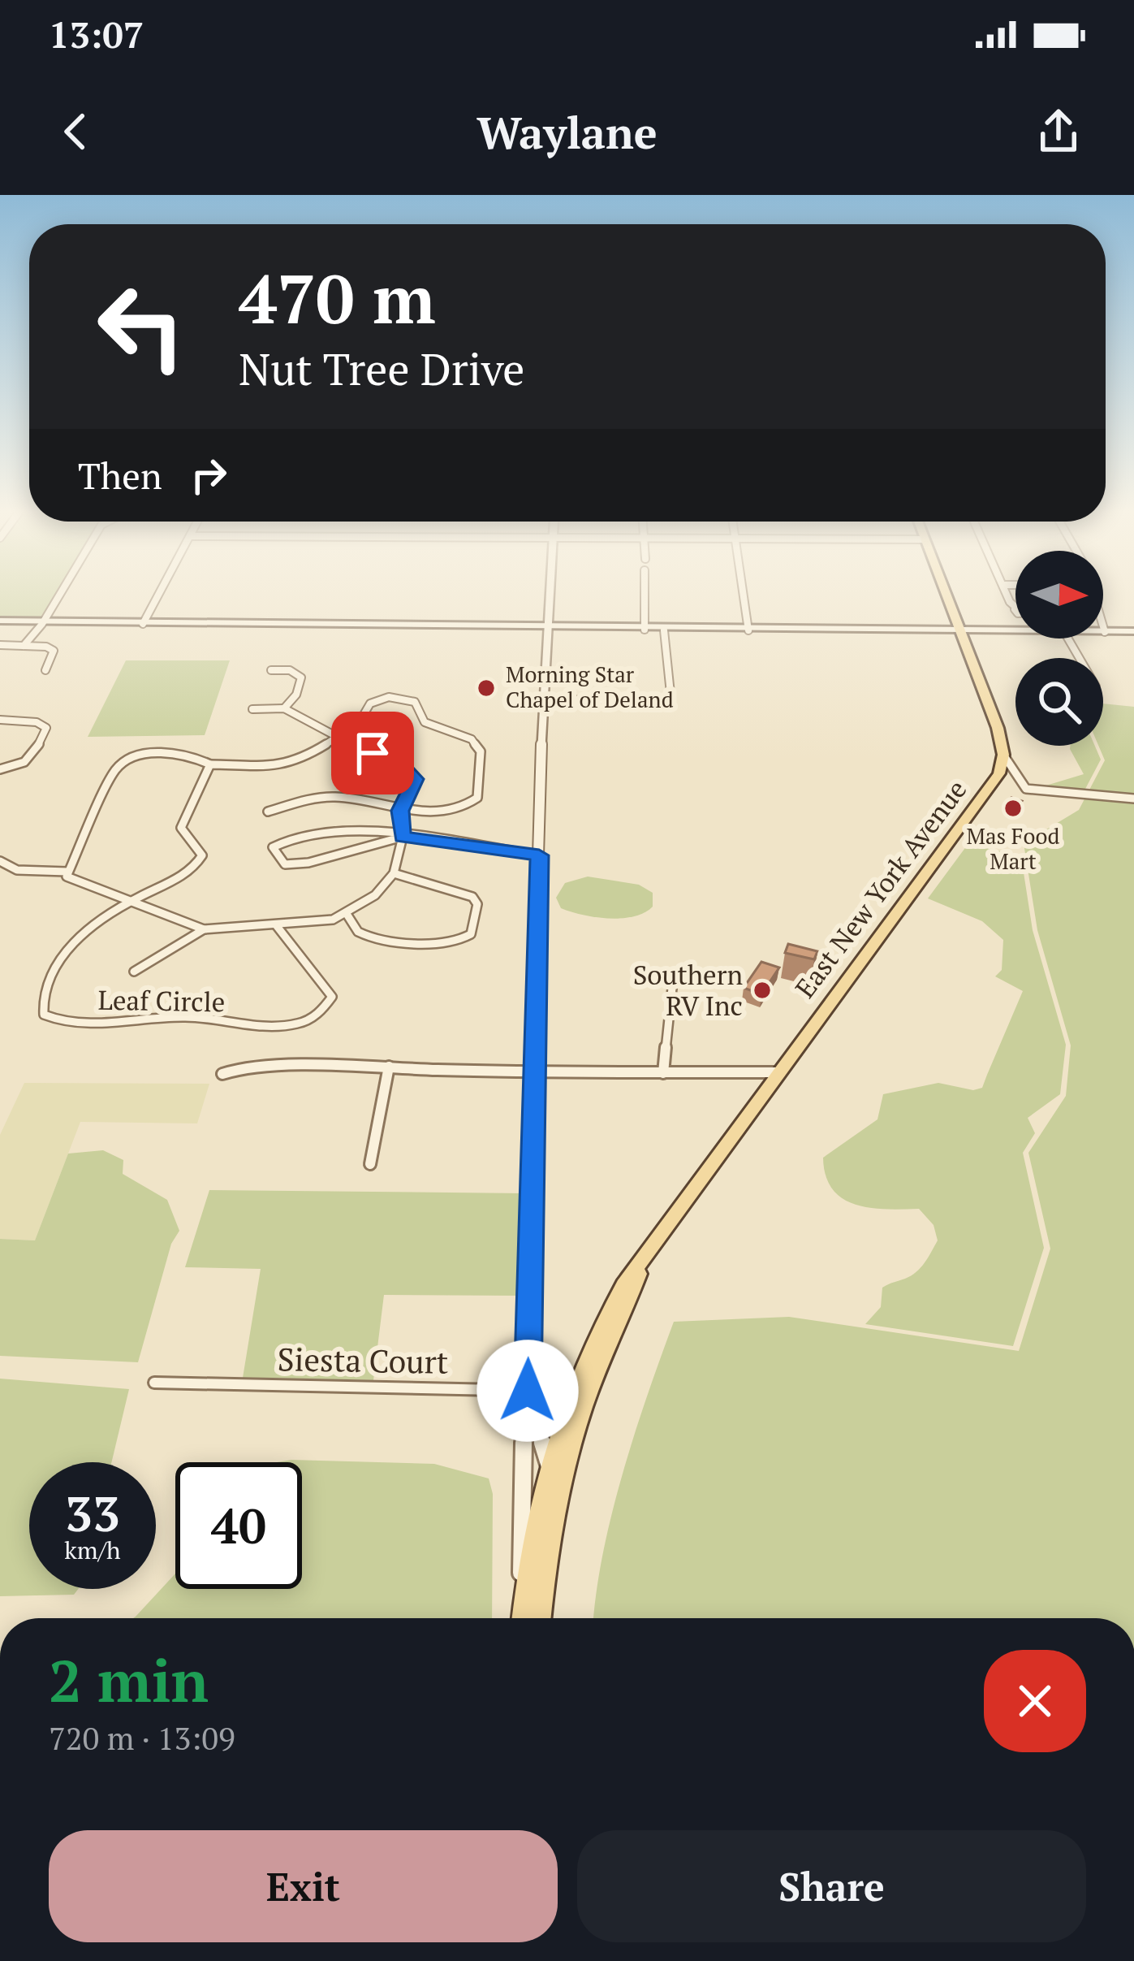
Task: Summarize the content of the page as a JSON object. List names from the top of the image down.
{
  "streets": {
    "main road": ["East New York Avenue"],
    "street": ["Leaf Circle", "Siesta Court"]
  },
  "crossings": [
    ["East New York Avenue", "Siesta Court"]
  ],
  "places": ["Morning Star Chapel of Deland", "Mas Food Mart", "Southern RV Inc"],
  "north": "right",
  "page": {
    "status": "13:07",
    "header": "Waylane",
    "turn": ["470 m", "Nut Tree Drive"],
    "then": "Then",
    "speed": "33 km/h",
    "limit": "40",
    "heading": ["2 min", "720 m · 13:09"],
    "buttons": ["Exit", "Share"]
  }
}
